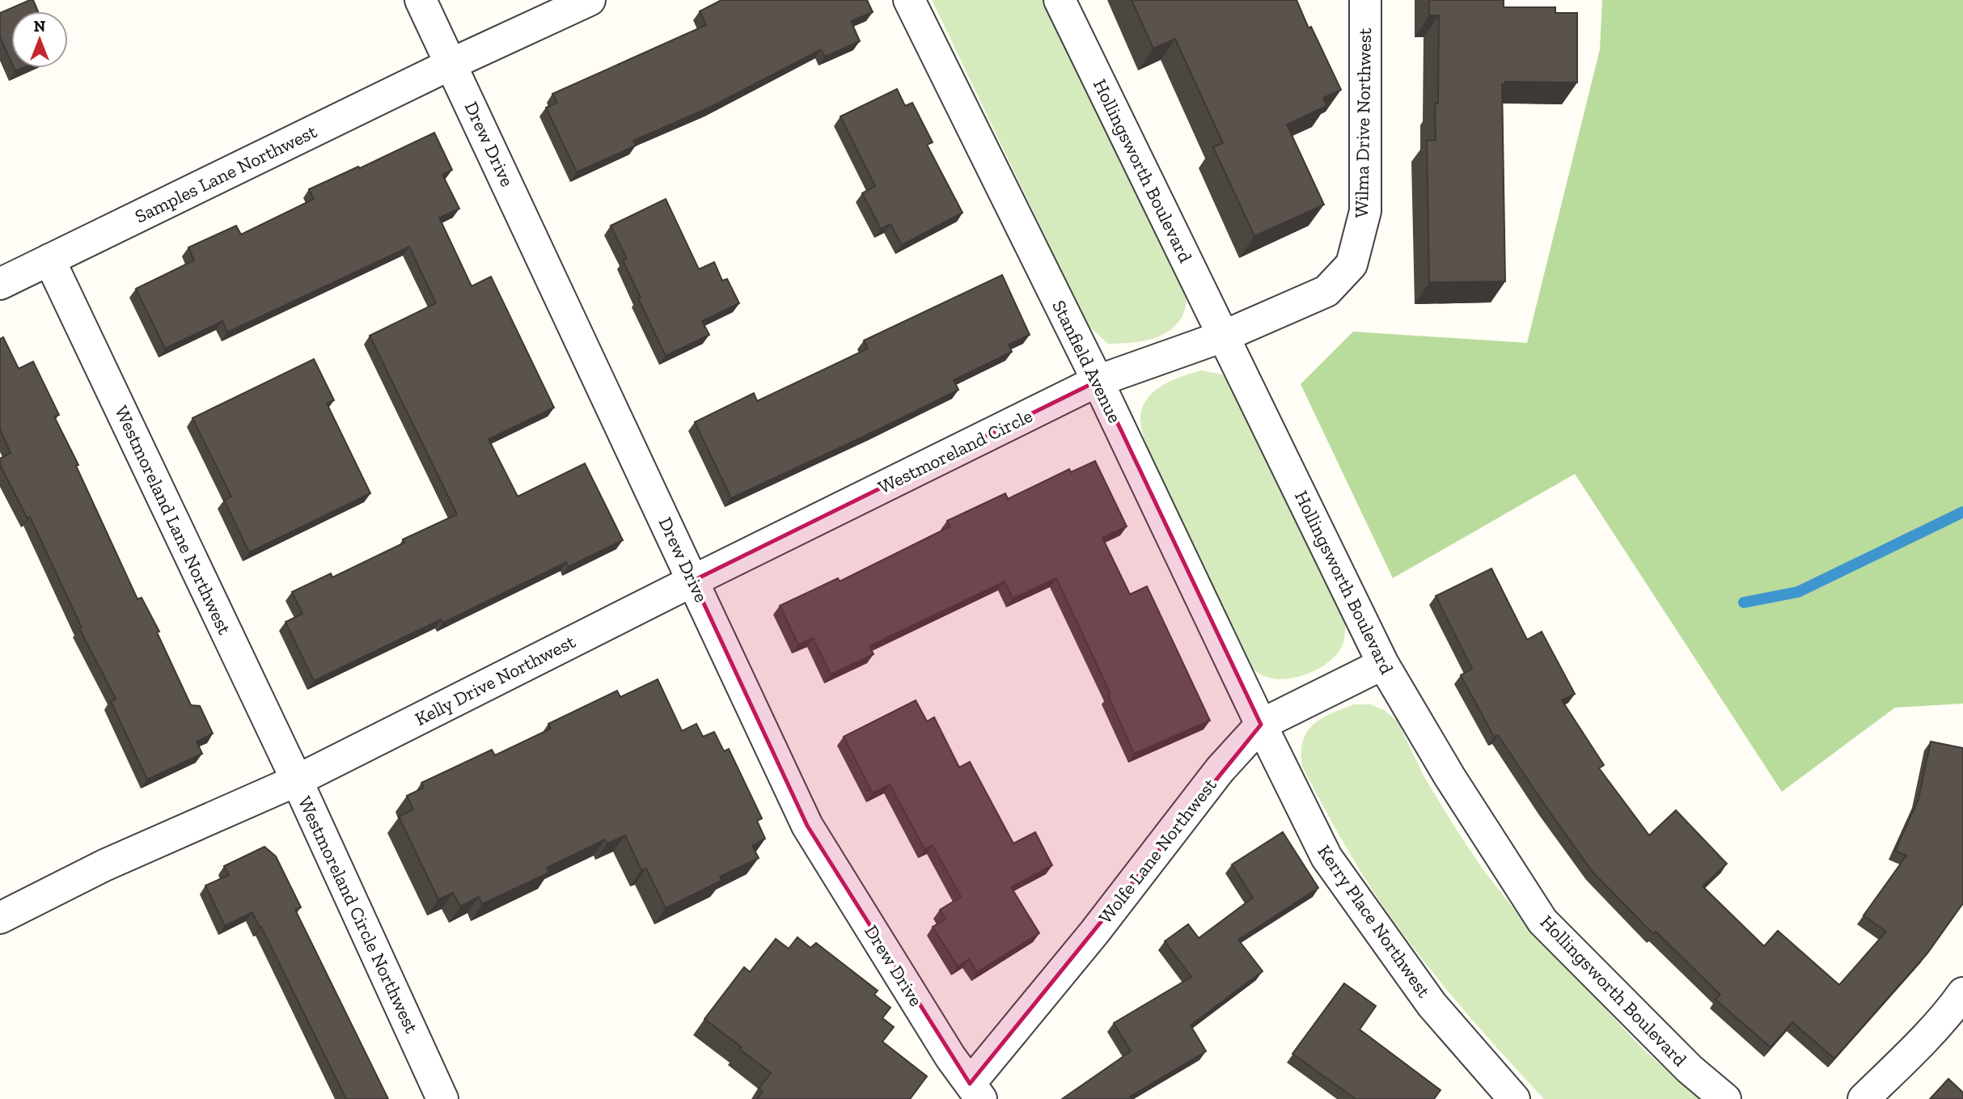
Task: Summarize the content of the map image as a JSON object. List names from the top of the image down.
{
  "streets": {
    "street": [
      "Wilma Drive Northwest",
      "Drew Drive",
      "Hollingsworth Boulevard",
      "Samples Lane Northwest",
      "Stanfield Avenue",
      "Westmoreland Circle",
      "Westmoreland Lane Northwest",
      "Kelly Drive Northwest",
      "Wolfe Lane Northwest",
      "Westmoreland Circle Northwest",
      "Kerry Place Northwest"
    ]
  },
  "crossings": [
    ["Wilma Drive Northwest", "Hollingsworth Boulevard"],
    ["Wilma Drive Northwest", "Westmoreland Circle"],
    ["Drew Drive", "Samples Lane Northwest"],
    ["Drew Drive", "Westmoreland Circle"],
    ["Drew Drive", "Kelly Drive Northwest"],
    ["Drew Drive", "Wolfe Lane Northwest"],
    ["Hollingsworth Boulevard", "Westmoreland Circle"],
    ["Hollingsworth Boulevard", "Wolfe Lane Northwest"],
    ["Samples Lane Northwest", "Westmoreland Lane Northwest"],
    ["Stanfield Avenue", "Westmoreland Circle"],
    ["Stanfield Avenue", "Wolfe Lane Northwest"],
    ["Stanfield Avenue", "Kerry Place Northwest"],
    ["Westmoreland Circle", "Kelly Drive Northwest"],
    ["Westmoreland Lane Northwest", "Kelly Drive Northwest"],
    ["Westmoreland Lane Northwest", "Westmoreland Circle Northwest"],
    ["Kelly Drive Northwest", "Westmoreland Circle Northwest"],
    ["Wolfe Lane Northwest", "Kerry Place Northwest"]
  ],
  "north": "top"
}
